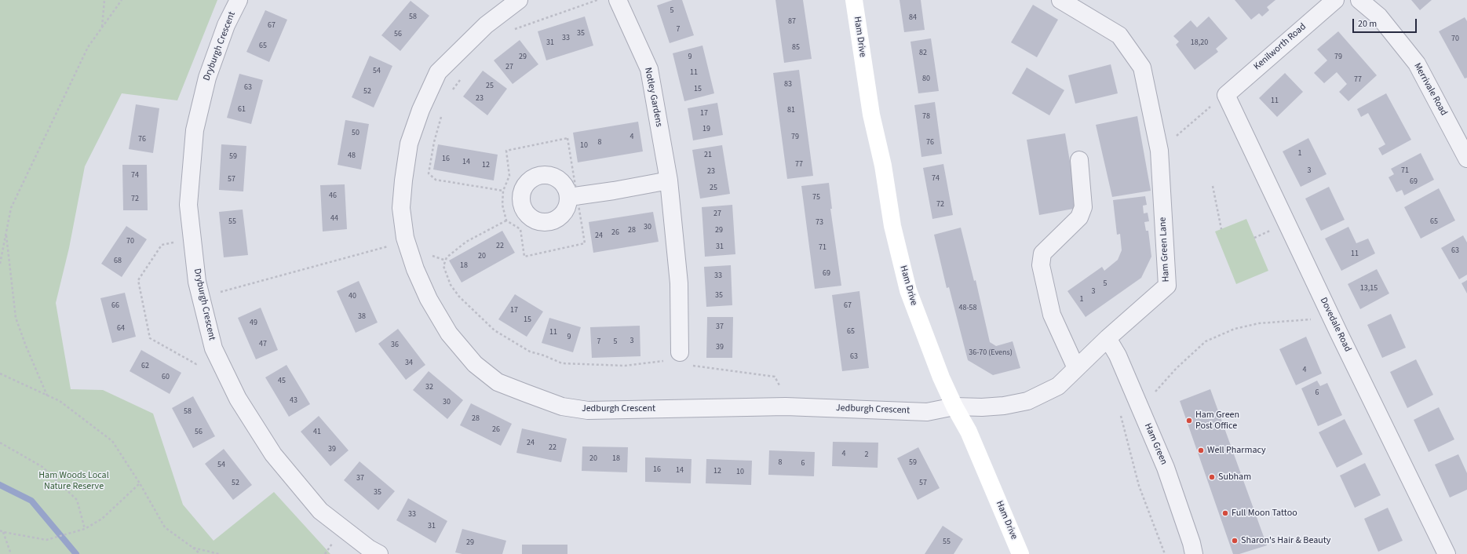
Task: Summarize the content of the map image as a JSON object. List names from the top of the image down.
{
  "streets": {
    "street": [
      "Ham Drive",
      "Dryburgh Crescent",
      "Kenilworth Road",
      "Merrivale Road",
      "Notley Gardens",
      "Ham Green Lane",
      "Dovedale Road",
      "Jedburgh Crescent",
      "Ham Green"
    ]
  },
  "crossings": [
    ["Ham Drive", "Ham Green Lane"],
    ["Ham Drive", "Jedburgh Crescent"],
    ["Kenilworth Road", "Dovedale Road"],
    ["Ham Green Lane", "Jedburgh Crescent"],
    ["Ham Green Lane", "Ham Green"]
  ],
  "parks": ["Ham Woods Local Nature Reserve"],
  "places": [
    "Ham Green Post Office",
    "Well Pharmacy",
    "Subham",
    "Full Moon Tattoo",
    "Sharon's Hair & Beauty"
  ],
  "house_numbers": [
    "5",
    "58",
    "84",
    "87",
    "67",
    "7",
    "35",
    "56",
    "33",
    "70",
    "31",
    "18,20",
    "65",
    "85",
    "82",
    "29",
    "9",
    "79",
    "27",
    "54",
    "11",
    "80",
    "77",
    "83",
    "25",
    "63",
    "15",
    "52",
    "23",
    "11",
    "61",
    "81",
    "17",
    "78",
    "19",
    "50",
    "4",
    "79",
    "76",
    "8",
    "76",
    "10",
    "1",
    "21",
    "48",
    "59",
    "16",
    "14",
    "77",
    "12",
    "3",
    "71",
    "23",
    "74",
    "74",
    "57",
    "69",
    "25",
    "46",
    "75",
    "72",
    "72",
    "27",
    "44",
    "55",
    "65",
    "73",
    "30",
    "28",
    "29",
    "26",
    "24",
    "70",
    "22",
    "31",
    "71",
    "63",
    "11",
    "20",
    "68",
    "18",
    "69",
    "33",
    "5",
    "13,15",
    "3",
    "35",
    "40",
    "1",
    "66",
    "67",
    "48-58",
    "17",
    "38",
    "15",
    "49",
    "37",
    "64",
    "65",
    "11",
    "9",
    "3",
    "7",
    "5",
    "47",
    "36",
    "39",
    "36-70 (Evens)",
    "63",
    "34",
    "62",
    "4",
    "60",
    "45",
    "32",
    "6",
    "43",
    "30",
    "58",
    "28",
    "26",
    "56",
    "41",
    "24",
    "22",
    "39",
    "4",
    "2",
    "20",
    "18",
    "8",
    "59",
    "6",
    "54",
    "16",
    "14",
    "12",
    "10",
    "37",
    "52",
    "57",
    "35",
    "33",
    "31",
    "55",
    "29"
  ],
  "scale_bar": "20 m"
}
